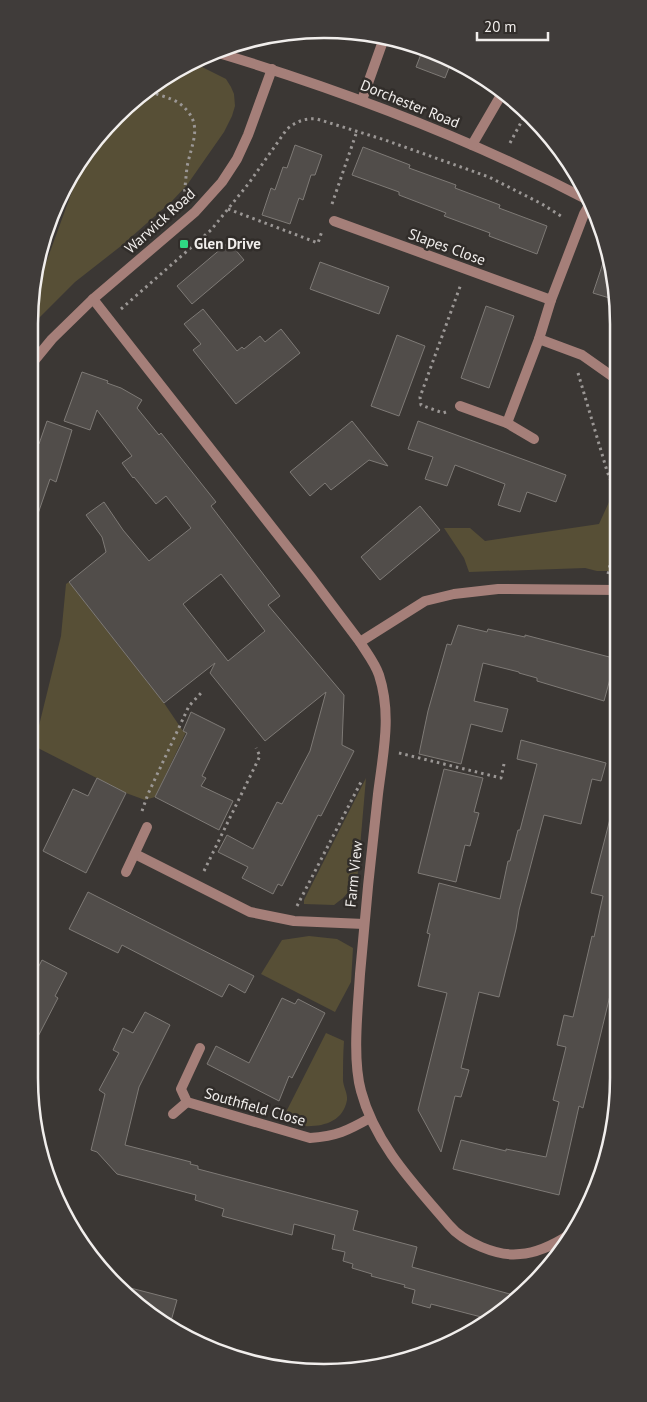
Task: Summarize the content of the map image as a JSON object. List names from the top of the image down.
{
  "streets": {
    "street": [
      "Dorchester Road",
      "Warwick Road",
      "Slapes Close",
      "Farm View",
      "Southfield Close"
    ]
  },
  "crossings": [
    ["Dorchester Road", "Warwick Road"],
    ["Farm View", "Southfield Close"]
  ],
  "places": {
    "transit": ["Glen Drive"]
  },
  "scale_bar": "20 m"
}
